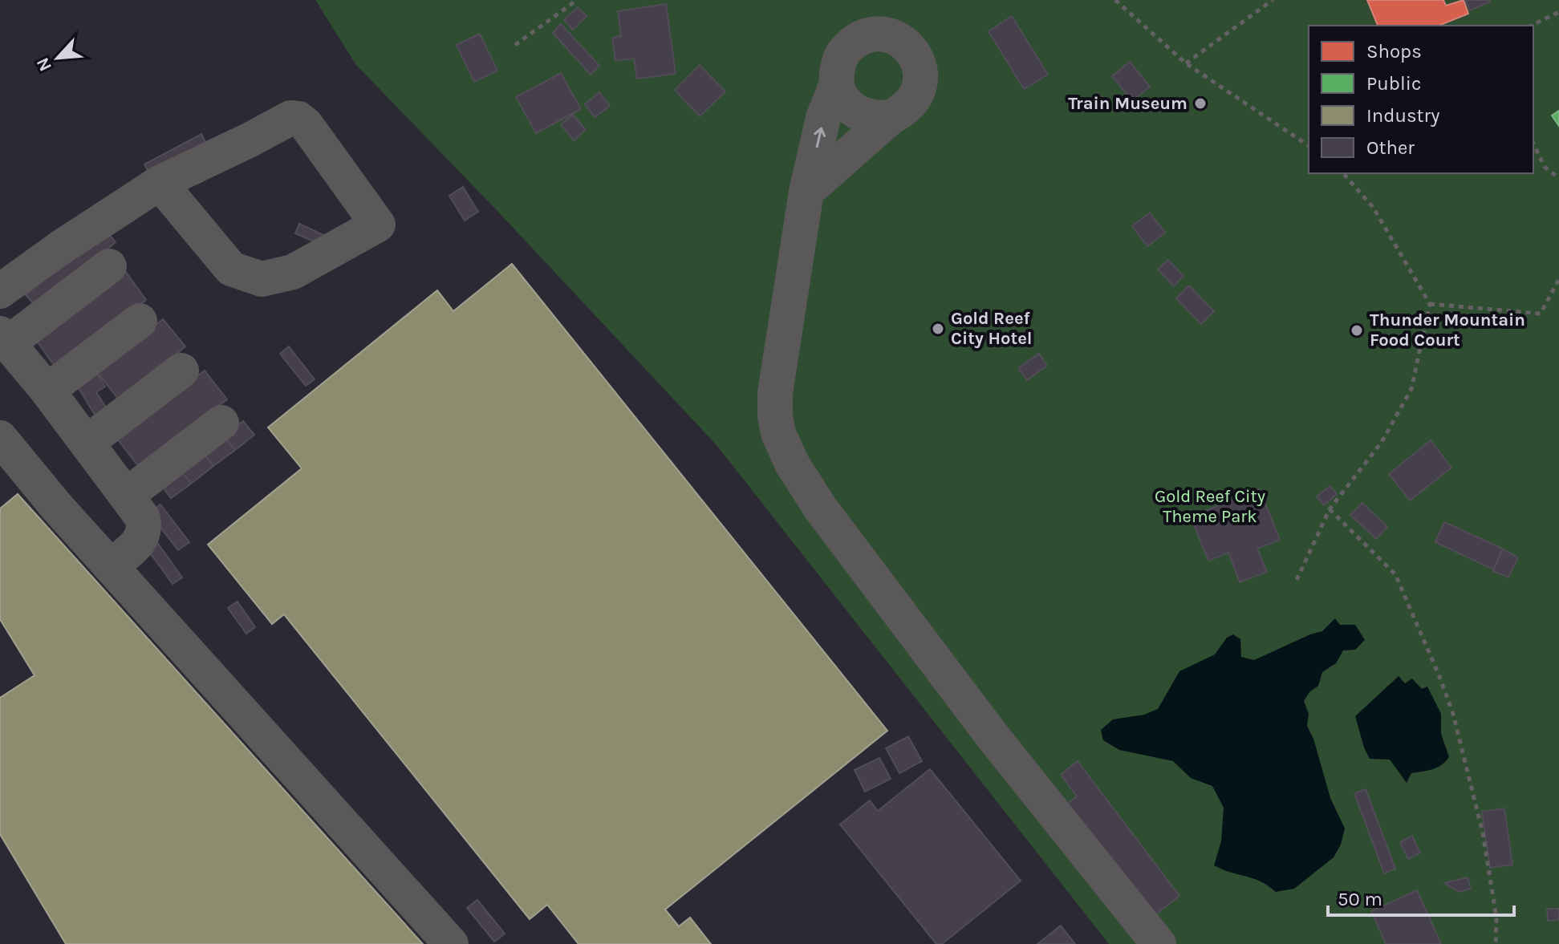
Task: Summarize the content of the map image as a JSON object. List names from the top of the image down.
{
  "parks": ["Gold Reef City Theme Park"],
  "places": ["Train Museum", "Gold Reef City Hotel", "Thunder Mountain Food Court"],
  "legend": [
    "Shops",
    "Public",
    "Industry",
    "Other"
  ],
  "scale_bar": "50 m",
  "north": "bottom left"
}
